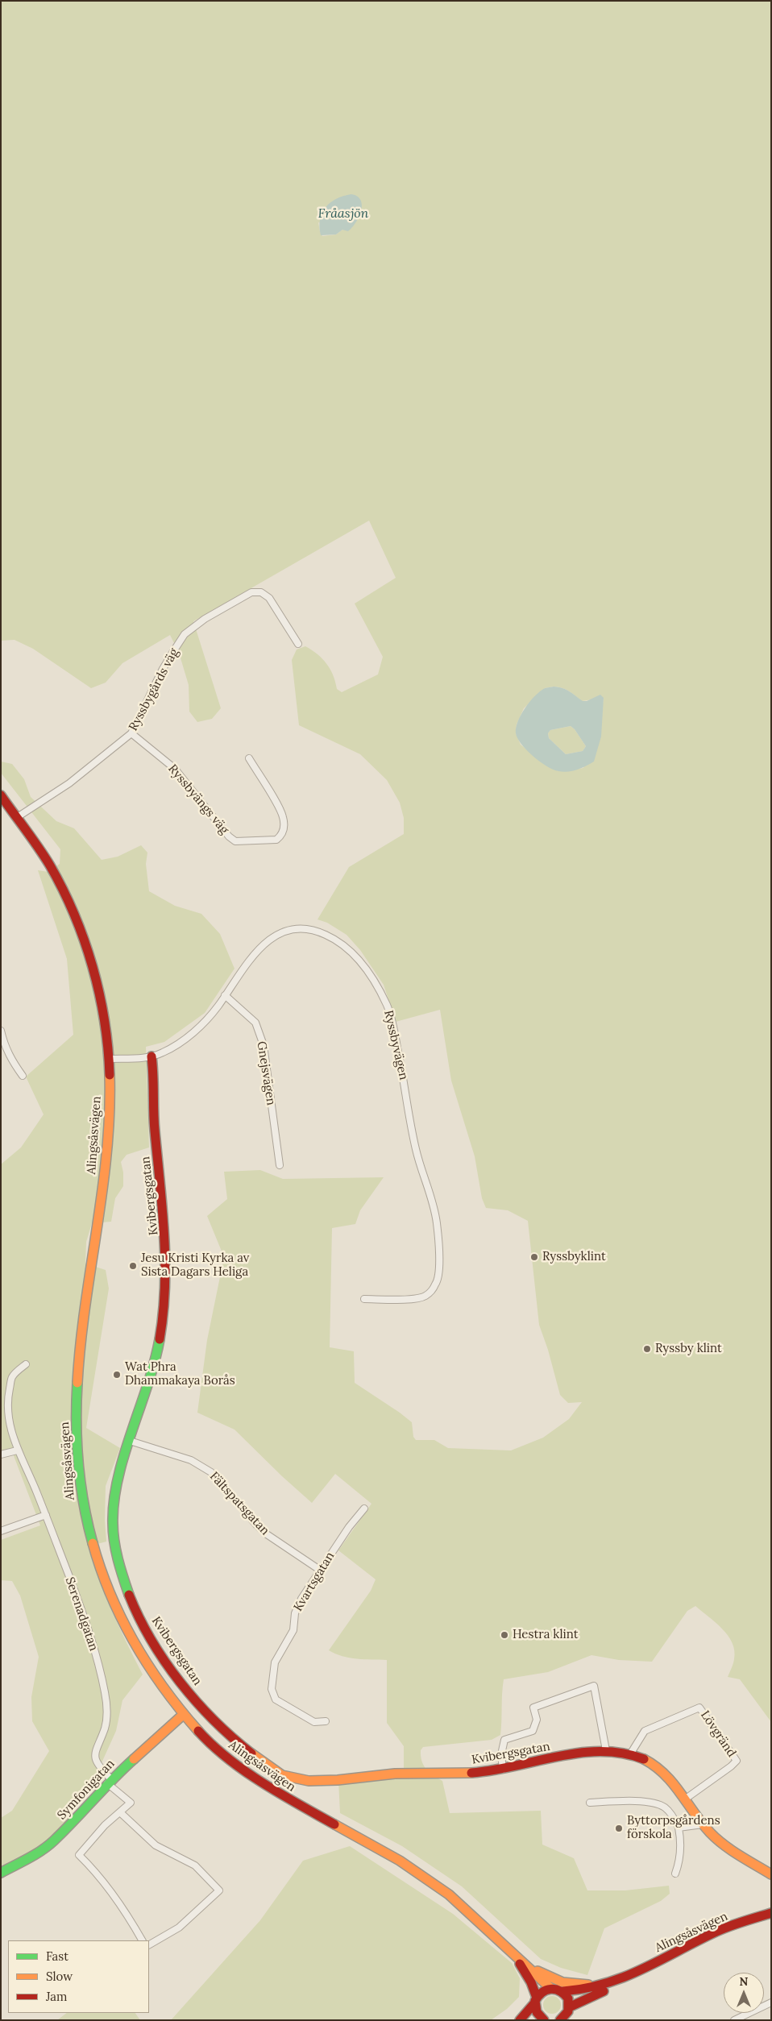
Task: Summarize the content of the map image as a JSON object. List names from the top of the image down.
{
  "streets": {
    "main road": ["Alingsåsvägen", "Kvibergsgatan", "Symfonigatan"],
    "street": [
      "Ryssbygårds väg",
      "Ryssbyängs väg",
      "Ryssbyvägen",
      "Gnejsvägen",
      "Fältspatsgatan",
      "Kvartsgatan",
      "Serenadgatan",
      "Lövgränd"
    ]
  },
  "crossings": [
    ["Ryssbygårds väg", "Ryssbyängs väg"],
    ["Ryssbygårds väg", "Alingsåsvägen"],
    ["Ryssbyvägen", "Gnejsvägen"],
    ["Ryssbyvägen", "Alingsåsvägen"],
    ["Ryssbyvägen", "Kvibergsgatan"],
    ["Alingsåsvägen", "Symfonigatan"],
    ["Kvibergsgatan", "Fältspatsgatan"],
    ["Kvibergsgatan", "Lövgränd"],
    ["Fältspatsgatan", "Kvartsgatan"],
    ["Serenadgatan", "Symfonigatan"]
  ],
  "water": ["Fråasjön"],
  "places": [
    "Ryssbyklint",
    "Jesu Kristi Kyrka av Sista Dagars Heliga",
    "Ryssby klint",
    "Wat Phra Dhammakaya Borås",
    "Hestra klint",
    "Byttorpsgårdens förskola"
  ],
  "legend": ["Fast", "Slow", "Jam"],
  "north": "top"
}
